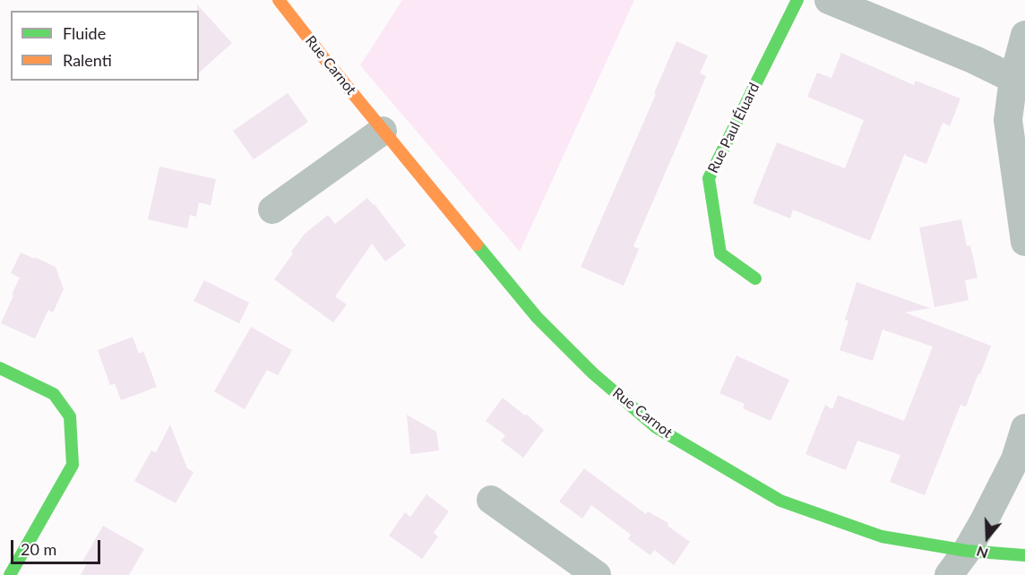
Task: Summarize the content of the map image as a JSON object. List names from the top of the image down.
{
  "streets": {
    "street": ["Rue Carnot", "Rue Paul Éluard"]
  },
  "legend": ["Fluide", "Ralenti"],
  "scale_bar": "20 m",
  "north": "bottom"
}
